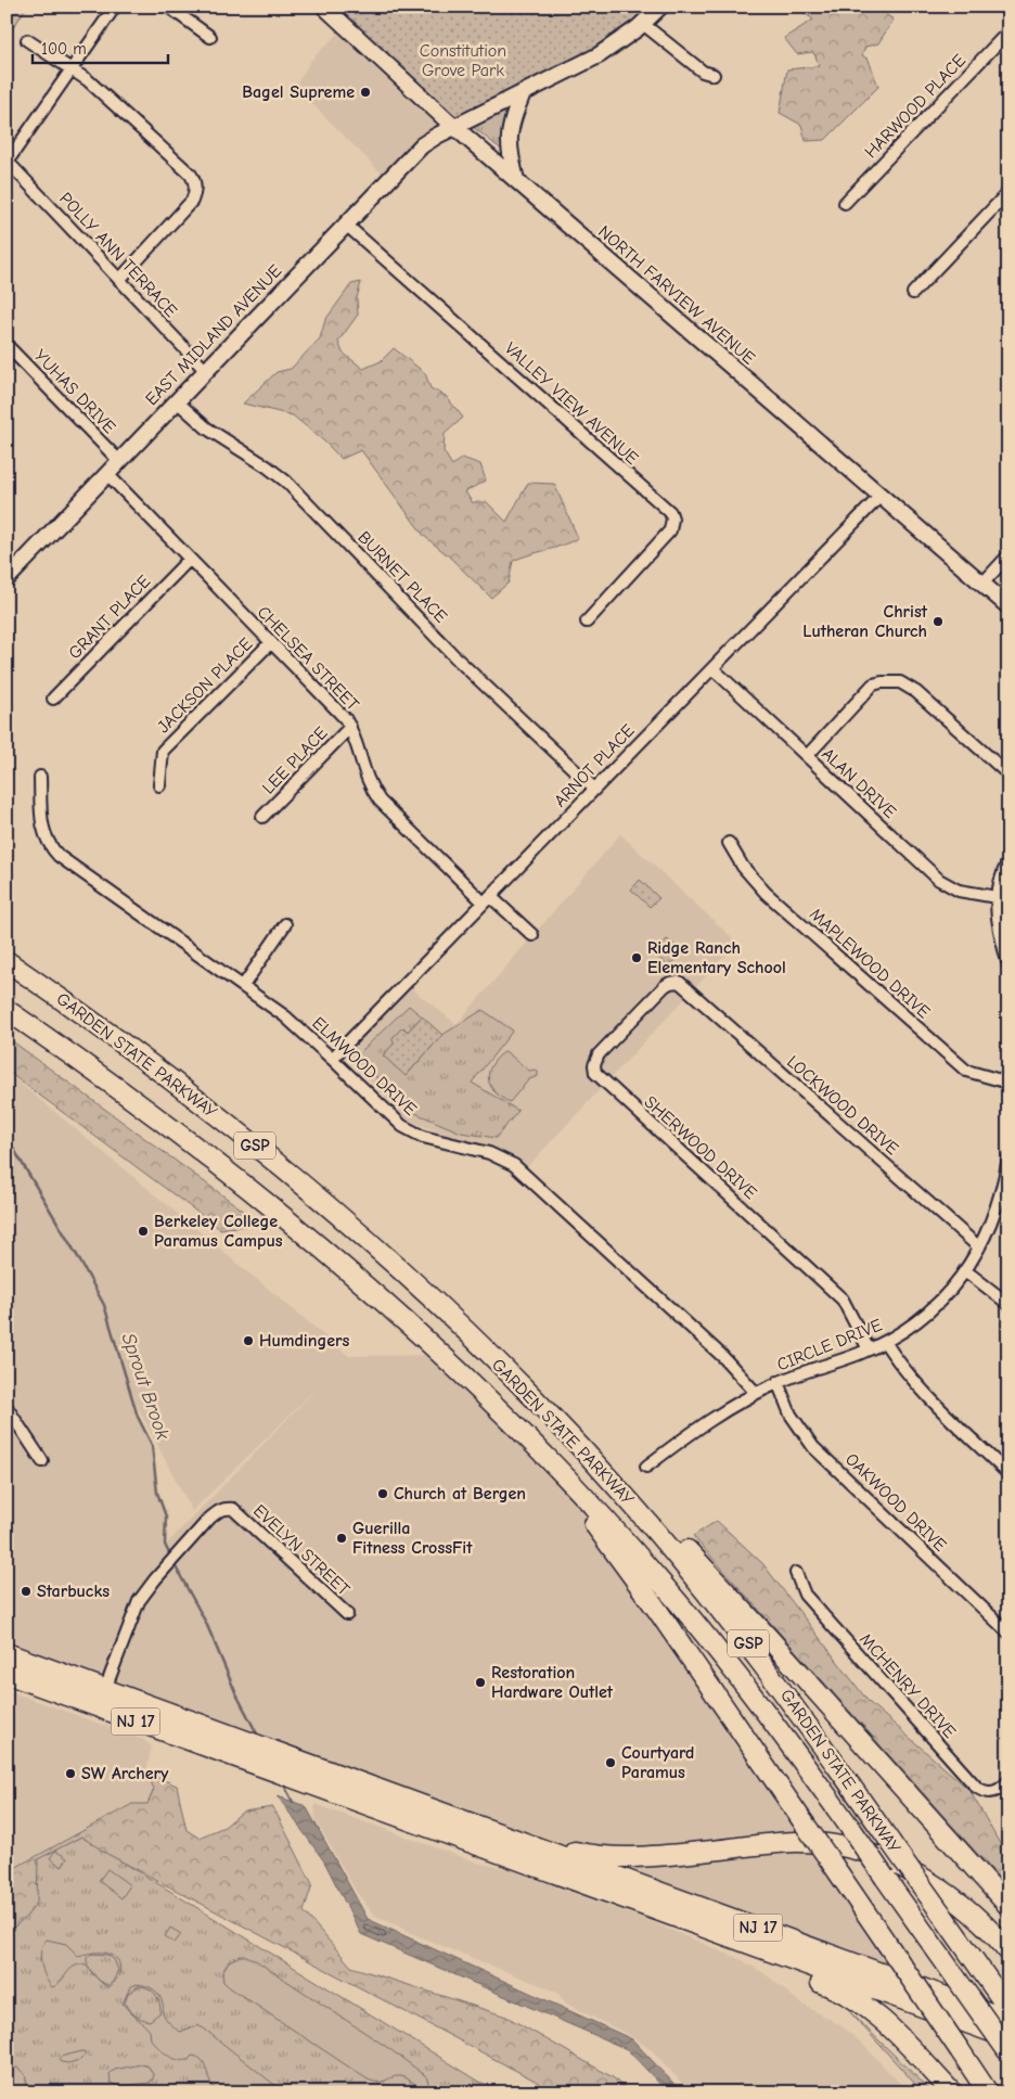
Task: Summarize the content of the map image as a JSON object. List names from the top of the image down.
{
  "streets": {
    "highway": ["GARDEN STATE PARKWAY", "GSP", "NJ 17"],
    "street": [
      "HARWOOD PLACE",
      "POLLY ANN TERRACE",
      "NORTH FARVIEW AVENUE",
      "EAST MIDLAND AVENUE",
      "YUHAS DRIVE",
      "VALLEY VIEW AVENUE",
      "BURNET PLACE",
      "GRANT PLACE",
      "CHELSEA STREET",
      "JACKSON PLACE",
      "LEE PLACE",
      "ARNOT PLACE",
      "ALAN DRIVE",
      "MAPLEWOOD DRIVE",
      "ELMWOOD DRIVE",
      "LOCKWOOD DRIVE",
      "SHERWOOD DRIVE",
      "CIRCLE DRIVE",
      "OAKWOOD DRIVE",
      "EVELYN STREET",
      "MCHENRY DRIVE"
    ]
  },
  "crossings": [
    ["POLLY ANN TERRACE", "EAST MIDLAND AVENUE"],
    ["NORTH FARVIEW AVENUE", "EAST MIDLAND AVENUE"],
    ["NORTH FARVIEW AVENUE", "ARNOT PLACE"],
    ["EAST MIDLAND AVENUE", "YUHAS DRIVE"],
    ["EAST MIDLAND AVENUE", "VALLEY VIEW AVENUE"],
    ["EAST MIDLAND AVENUE", "BURNET PLACE"],
    ["EAST MIDLAND AVENUE", "CHELSEA STREET"],
    ["BURNET PLACE", "ARNOT PLACE"],
    ["GRANT PLACE", "CHELSEA STREET"],
    ["CHELSEA STREET", "JACKSON PLACE"],
    ["CHELSEA STREET", "LEE PLACE"],
    ["CHELSEA STREET", "ARNOT PLACE"],
    ["ARNOT PLACE", "ALAN DRIVE"],
    ["ARNOT PLACE", "ELMWOOD DRIVE"],
    ["ELMWOOD DRIVE", "CIRCLE DRIVE"],
    ["LOCKWOOD DRIVE", "SHERWOOD DRIVE"],
    ["LOCKWOOD DRIVE", "CIRCLE DRIVE"],
    ["SHERWOOD DRIVE", "CIRCLE DRIVE"],
    ["CIRCLE DRIVE", "OAKWOOD DRIVE"],
    ["EVELYN STREET", "NJ 17"]
  ],
  "water": ["Sprout Brook"],
  "parks": ["Constitution Grove Park"],
  "places": [
    "Bagel Supreme",
    "Christ Lutheran Church",
    "Ridge Ranch Elementary School",
    "Berkeley College Paramus Campus",
    "Humdingers",
    "Church at Bergen",
    "Guerilla Fitness CrossFit",
    "Starbucks",
    "Restoration Hardware Outlet",
    "Courtyard Paramus",
    "SW Archery"
  ],
  "scale_bar": "100 m"
}
